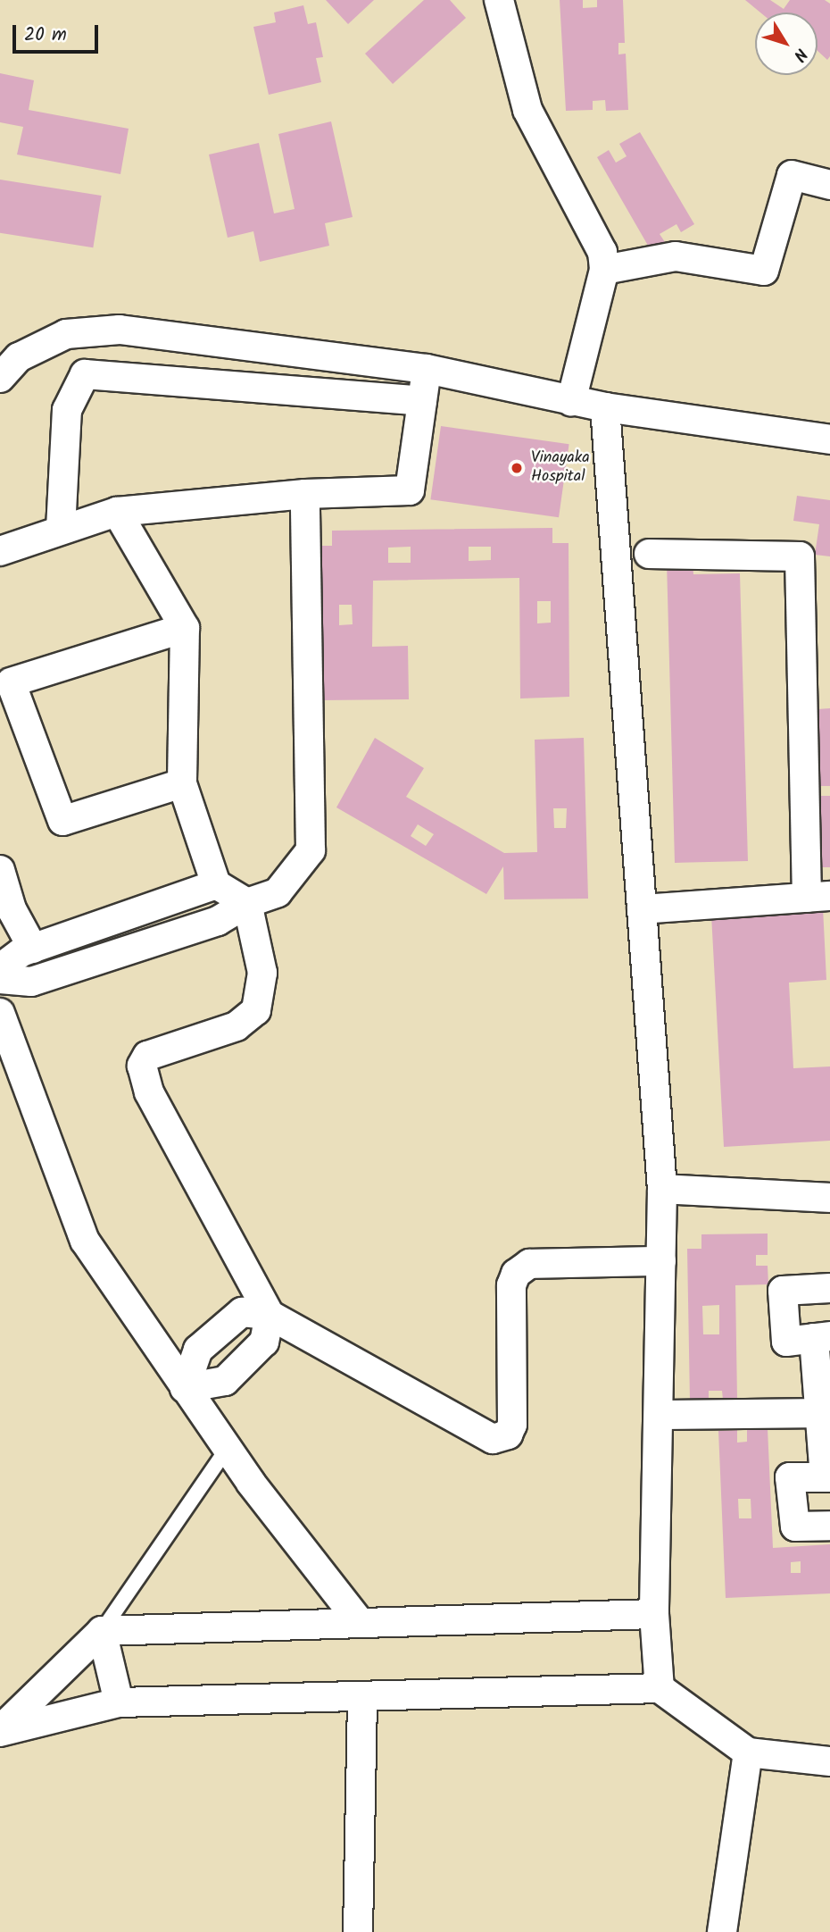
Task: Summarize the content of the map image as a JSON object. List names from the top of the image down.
{
  "places": ["Vinayaka Hospital"],
  "scale_bar": "20 m",
  "north": "bottom right"
}
